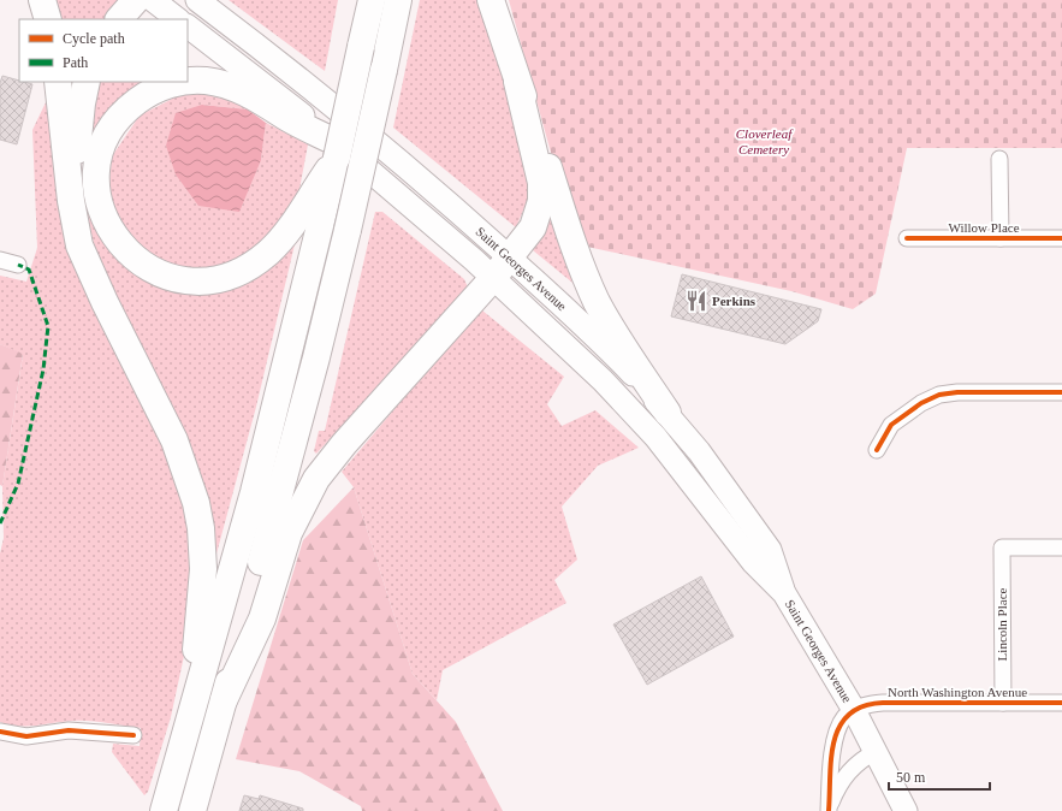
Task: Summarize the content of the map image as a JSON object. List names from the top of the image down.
{
  "streets": {
    "main road": ["Saint Georges Avenue"],
    "street": ["Willow Place", "Lincoln Place", "North Washington Avenue"]
  },
  "crossings": [
    ["Saint Georges Avenue", "North Washington Avenue"],
    ["Lincoln Place", "North Washington Avenue"]
  ],
  "parks": ["Cloverleaf Cemetery"],
  "places": {
    "restaurant": ["Perkins"]
  },
  "legend": ["Cycle path", "Path"],
  "scale_bar": "50 m"
}
